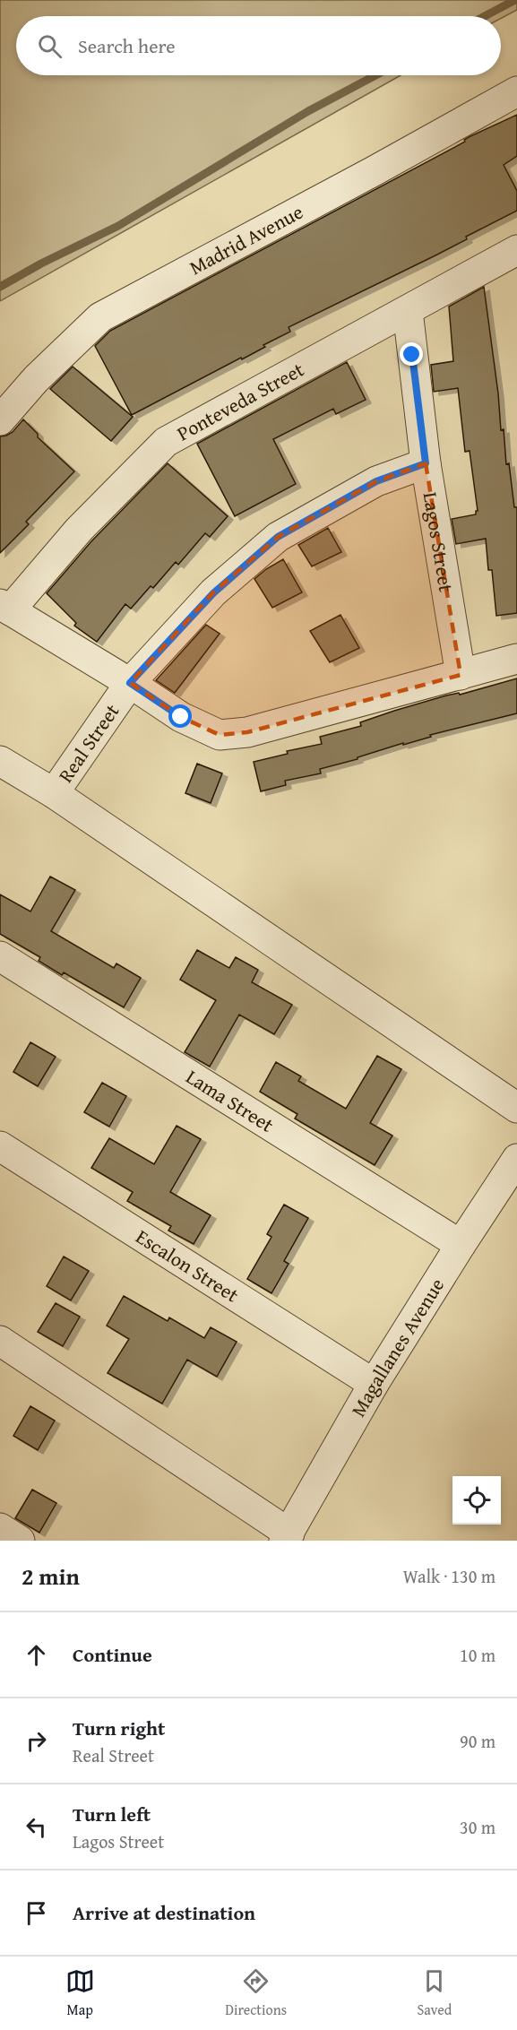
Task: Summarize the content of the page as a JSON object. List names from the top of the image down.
{
  "streets": {
    "street": [
      "Madrid Avenue",
      "Ponteveda Street",
      "Lagos Street",
      "Real Street",
      "Lama Street",
      "Escalon Street",
      "Magallanes Avenue"
    ]
  },
  "crossings": [
    ["Ponteveda Street", "Lagos Street"],
    ["Lagos Street", "Real Street"],
    ["Lama Street", "Magallanes Avenue"],
    ["Escalon Street", "Magallanes Avenue"]
  ],
  "page": {
    "search": "Search here",
    "heading": ["2 min", "Walk · 130 m"],
    "list": [
      ["Continue", "10 m"],
      ["Turn right", "Real Street", "90 m"],
      ["Turn left", "Lagos Street", "30 m"],
      "Arrive at destination"
    ],
    "nav": ["Map", "Directions", "Saved"]
  }
}
